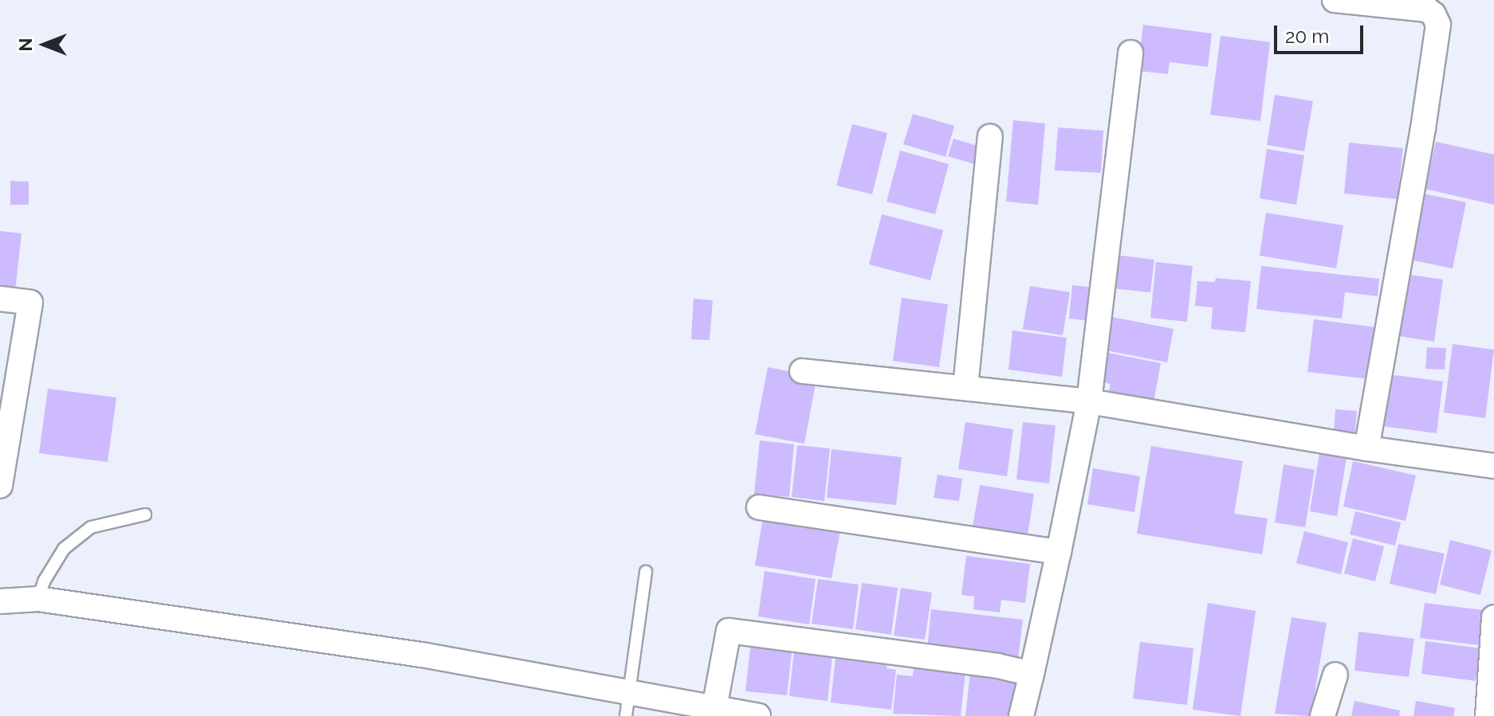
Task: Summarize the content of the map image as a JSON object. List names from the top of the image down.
{
  "scale_bar": "20 m",
  "north": "left"
}
